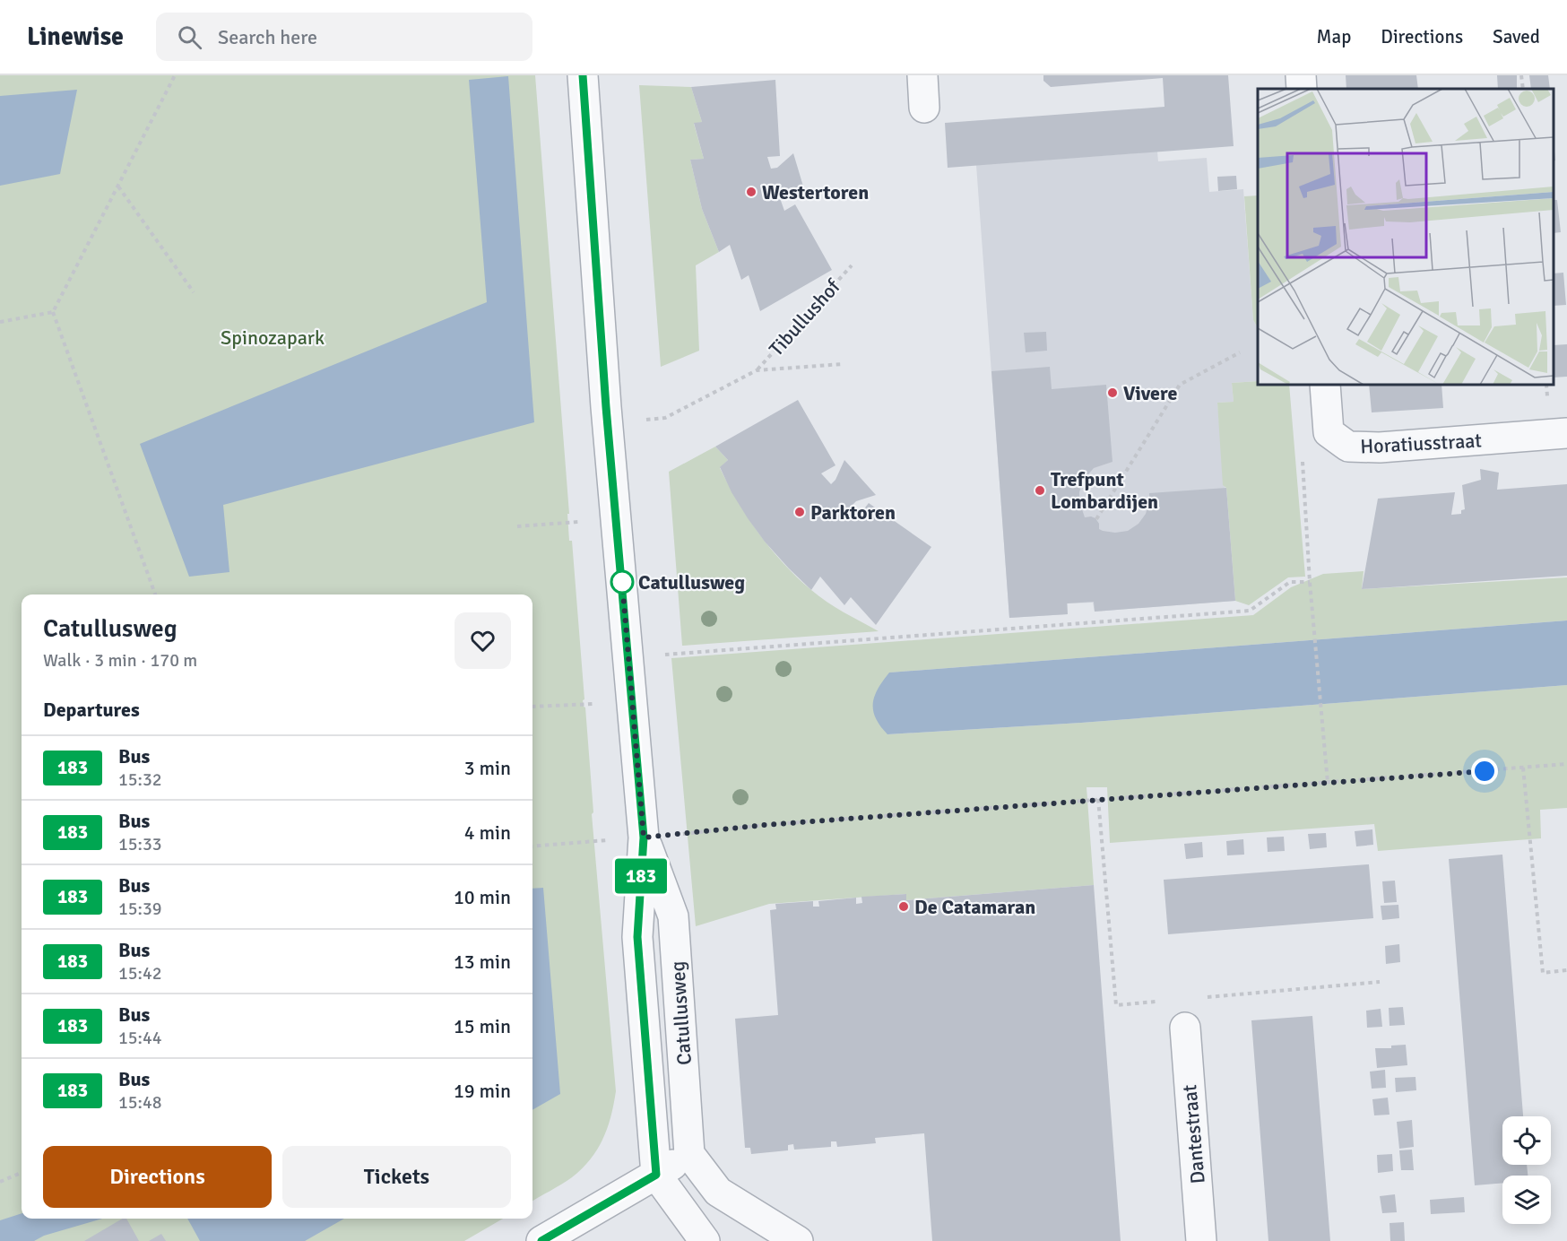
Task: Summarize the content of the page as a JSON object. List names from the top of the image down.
{
  "streets": {
    "street": ["Horatiusstraat", "Catullusweg", "Dantestraat"],
    "path": ["Tibullushof"]
  },
  "crossings": [
    ["Tibullushof", "Catullusweg"]
  ],
  "parks": ["Spinozapark"],
  "places": [
    "Westertoren",
    "Vivere",
    "Trefpunt Lombardijen",
    "Parktoren",
    "Catullusweg",
    "De Catamaran"
  ],
  "lines": ["bus line 183"],
  "page": {
    "header": "Linewise",
    "search": "Search here",
    "nav": ["Map", "Directions", "Saved"],
    "on_map": "183",
    "heading": [
      ["Catullusweg", "Walk · 3 min · 170 m"],
      "Departures"
    ],
    "list": [
      {
        "mark": "183",
        "name": "Bus",
        "note": "15:32",
        "value": "3 min"
      },
      {
        "mark": "183",
        "name": "Bus",
        "note": "15:33",
        "value": "4 min"
      },
      {
        "mark": "183",
        "name": "Bus",
        "note": "15:39",
        "value": "10 min"
      },
      {
        "mark": "183",
        "name": "Bus",
        "note": "15:42",
        "value": "13 min"
      },
      {
        "mark": "183",
        "name": "Bus",
        "note": "15:44",
        "value": "15 min"
      },
      {
        "mark": "183",
        "name": "Bus",
        "note": "15:48",
        "value": "19 min"
      }
    ],
    "buttons": ["Directions", "Tickets"]
  }
}
